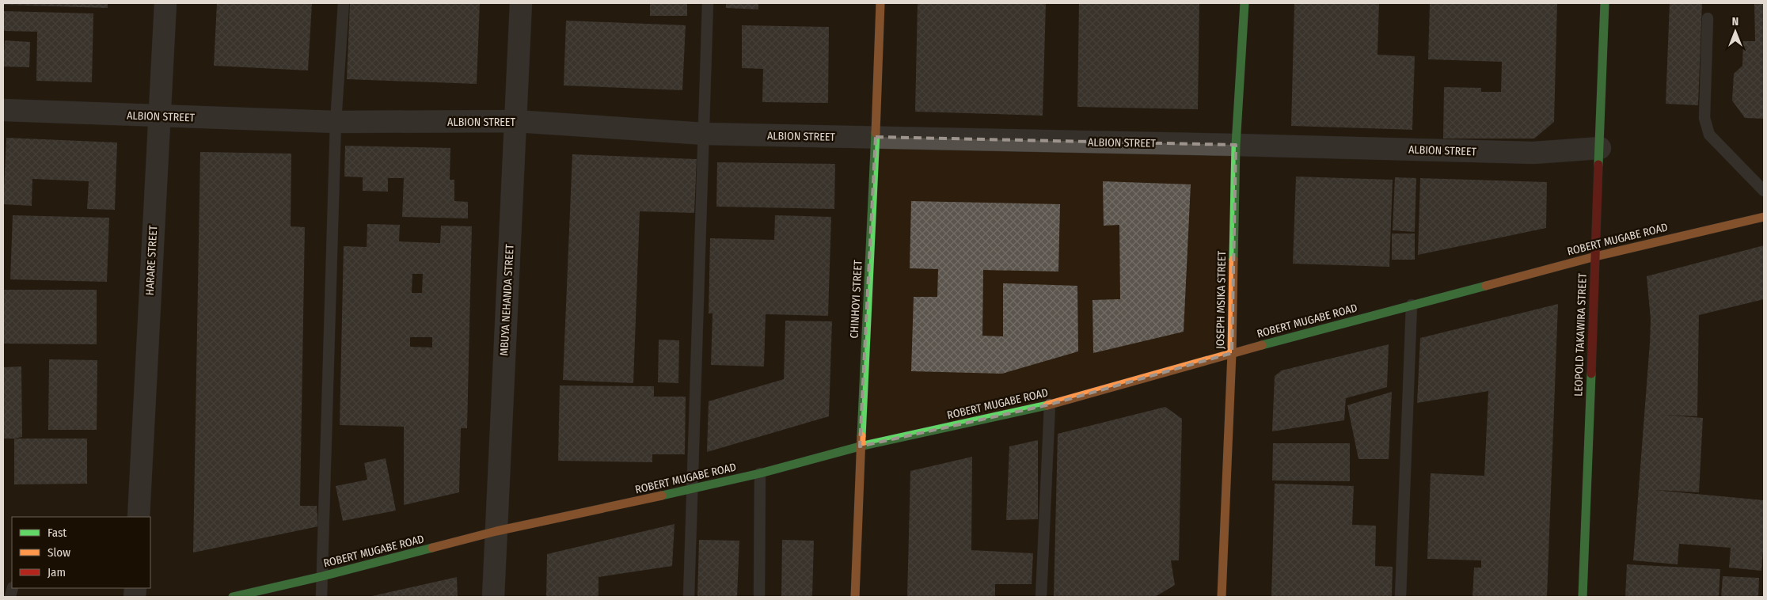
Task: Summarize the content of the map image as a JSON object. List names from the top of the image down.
{
  "streets": {
    "street": [
      "ALBION STREET",
      "ROBERT MUGABE ROAD",
      "HARARE STREET",
      "CHINHOYI STREET",
      "MBUYA NEHANDA STREET",
      "JOSEPH MSIKA STREET",
      "LEOPOLD TAKAWIRA STREET"
    ]
  },
  "crossings": [
    ["ALBION STREET", "HARARE STREET"],
    ["ALBION STREET", "CHINHOYI STREET"],
    ["ALBION STREET", "MBUYA NEHANDA STREET"],
    ["ALBION STREET", "JOSEPH MSIKA STREET"],
    ["ALBION STREET", "LEOPOLD TAKAWIRA STREET"],
    ["ROBERT MUGABE ROAD", "CHINHOYI STREET"],
    ["ROBERT MUGABE ROAD", "MBUYA NEHANDA STREET"],
    ["ROBERT MUGABE ROAD", "JOSEPH MSIKA STREET"],
    ["ROBERT MUGABE ROAD", "LEOPOLD TAKAWIRA STREET"]
  ],
  "legend": ["Fast", "Slow", "Jam"],
  "north": "top"
}
